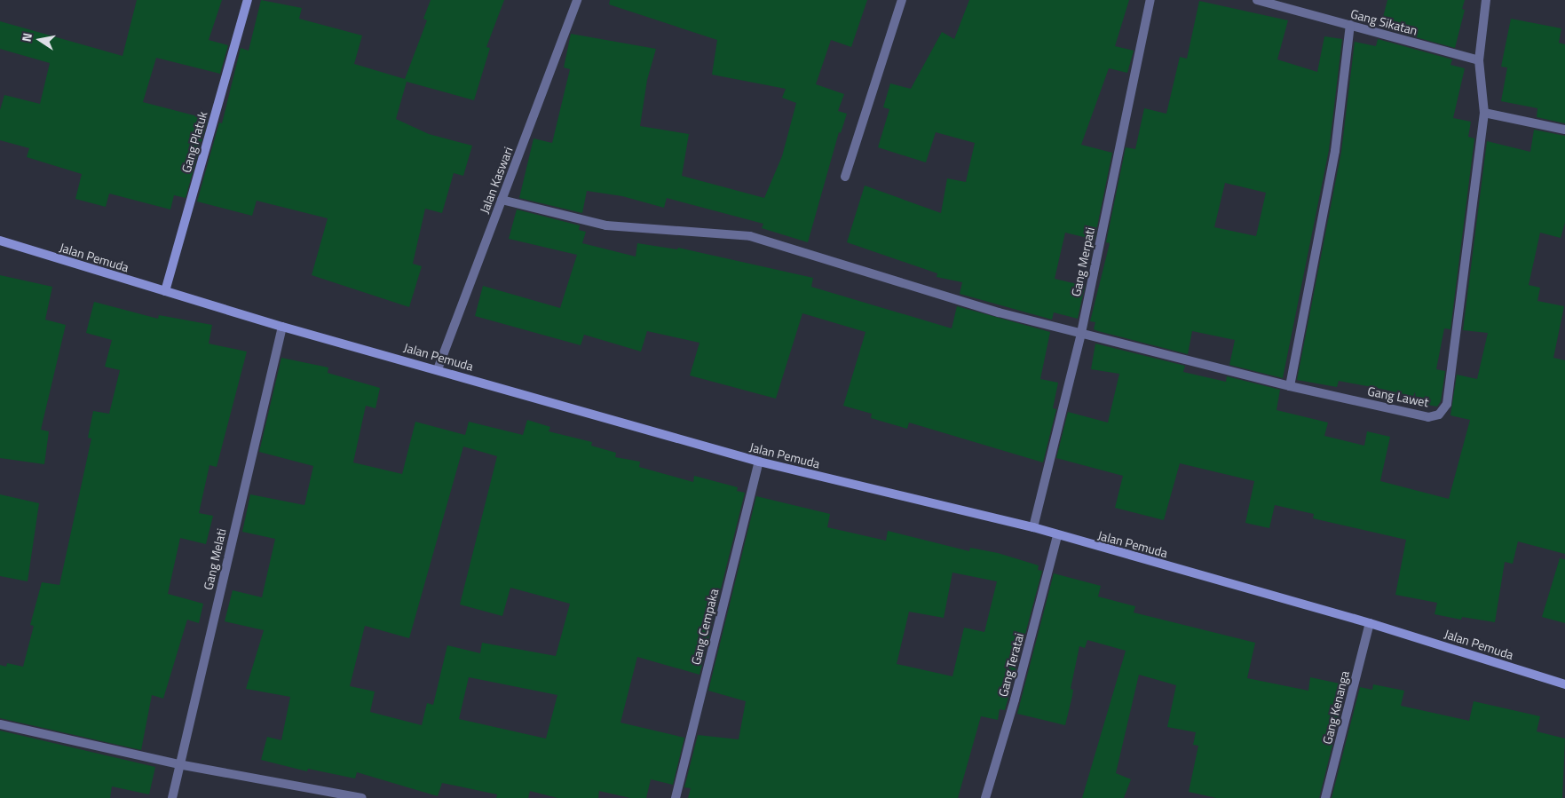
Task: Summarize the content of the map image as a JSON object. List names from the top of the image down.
{
  "streets": {
    "main road": ["Gang Platuk", "Jalan Pemuda"],
    "street": [
      "Gang Sikatan",
      "Jalan Kaswari",
      "Gang Merpati",
      "Gang Lawet",
      "Gang Melati",
      "Gang Cempaka",
      "Gang Teratai",
      "Gang Kenanga"
    ]
  },
  "crossings": [
    ["Gang Sikatan", "Gang Lawet"],
    ["Gang Platuk", "Jalan Pemuda"],
    ["Jalan Kaswari", "Jalan Pemuda"],
    ["Jalan Kaswari", "Gang Lawet"],
    ["Jalan Pemuda", "Gang Merpati"],
    ["Jalan Pemuda", "Gang Melati"],
    ["Jalan Pemuda", "Gang Cempaka"],
    ["Jalan Pemuda", "Gang Teratai"],
    ["Jalan Pemuda", "Gang Kenanga"],
    ["Gang Merpati", "Gang Lawet"]
  ],
  "north": "left"
}
